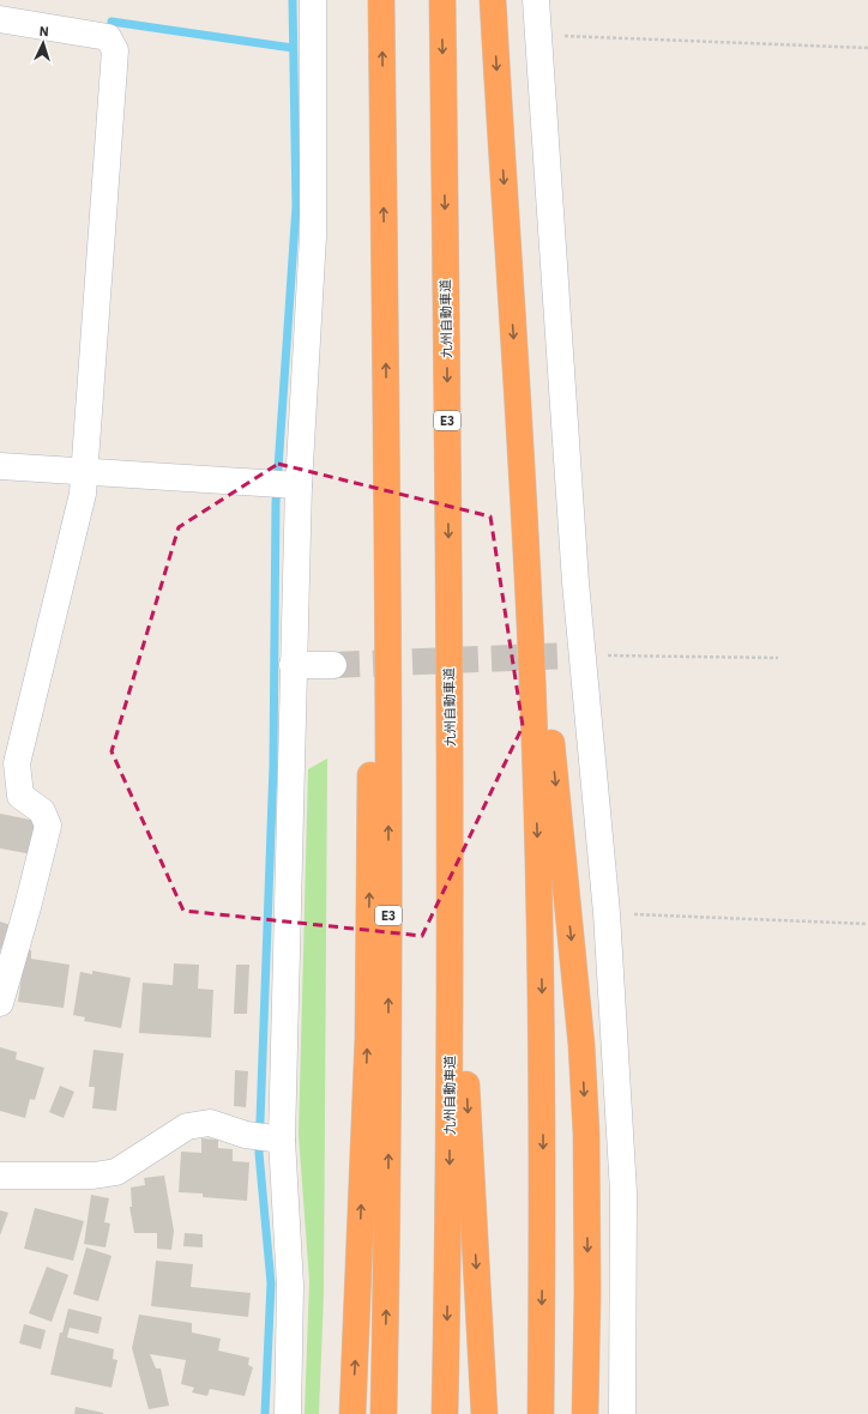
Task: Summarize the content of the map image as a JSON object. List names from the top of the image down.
{
  "streets": {
    "highway": ["九州自動車道", "E3"]
  },
  "north": "top"
}
